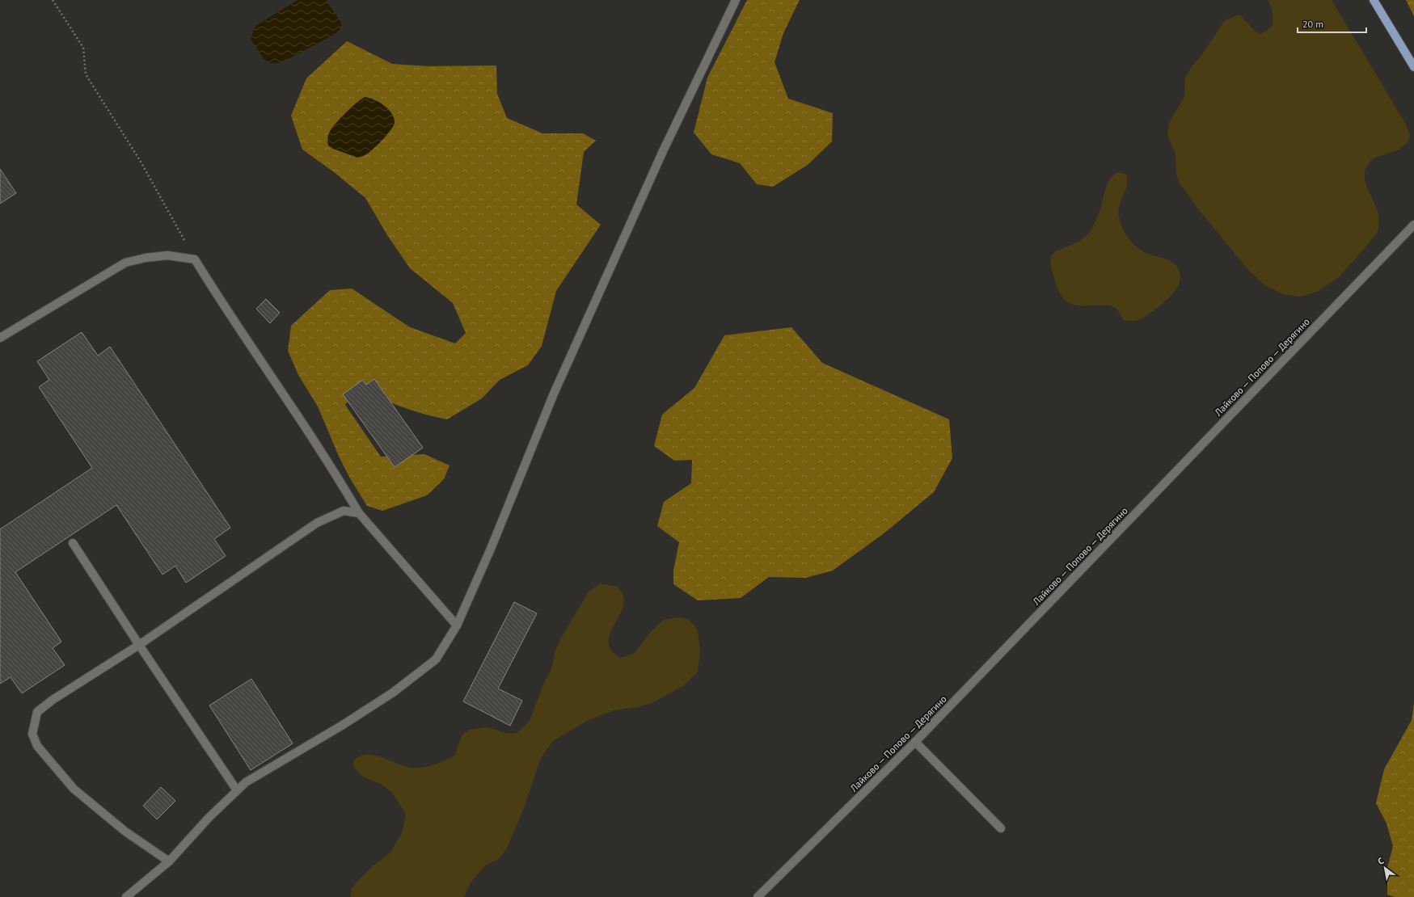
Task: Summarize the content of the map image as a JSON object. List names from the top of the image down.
{
  "streets": {
    "street": ["Лайково — Попово — Дерягино"]
  },
  "scale_bar": "20 m",
  "north": "top left"
}
